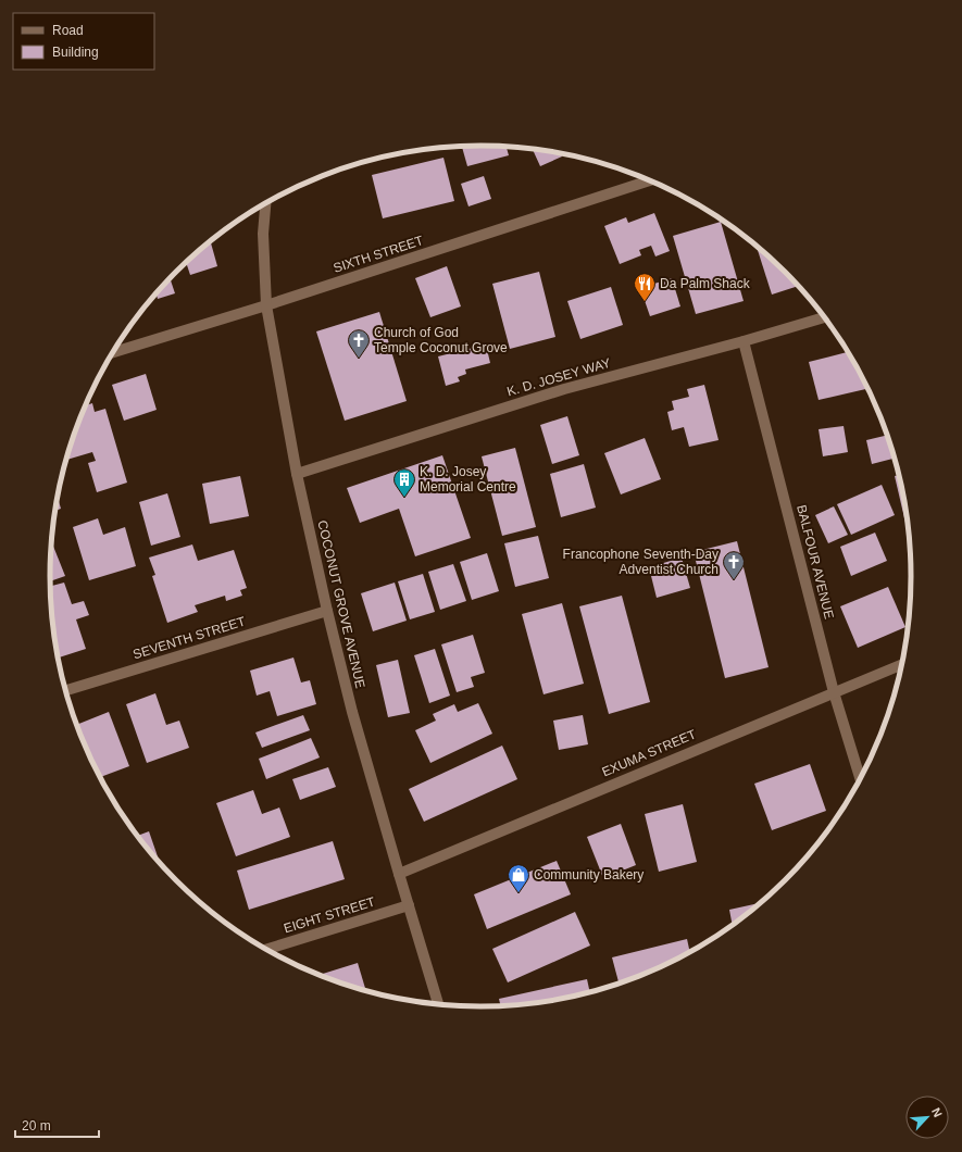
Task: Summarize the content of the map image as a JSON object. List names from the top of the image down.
{
  "streets": {
    "street": [
      "SIXTH STREET",
      "K. D. JOSEY WAY",
      "BALFOUR AVENUE",
      "COCONUT GROVE AVENUE",
      "SEVENTH STREET",
      "EXUMA STREET",
      "EIGHT STREET"
    ]
  },
  "crossings": [
    ["SIXTH STREET", "COCONUT GROVE AVENUE"],
    ["K. D. JOSEY WAY", "BALFOUR AVENUE"],
    ["K. D. JOSEY WAY", "COCONUT GROVE AVENUE"],
    ["BALFOUR AVENUE", "EXUMA STREET"],
    ["COCONUT GROVE AVENUE", "SEVENTH STREET"],
    ["COCONUT GROVE AVENUE", "EXUMA STREET"],
    ["COCONUT GROVE AVENUE", "EIGHT STREET"]
  ],
  "places": {
    "restaurant": ["Da Palm Shack"],
    "church": ["Church of God Temple Coconut Grove", "Francophone Seventh-Day Adventist Church"],
    "building": ["K. D. Josey Memorial Centre"],
    "shop": ["Community Bakery"]
  },
  "legend": ["Road", "Building"],
  "scale_bar": "20 m",
  "north": "top right"
}
